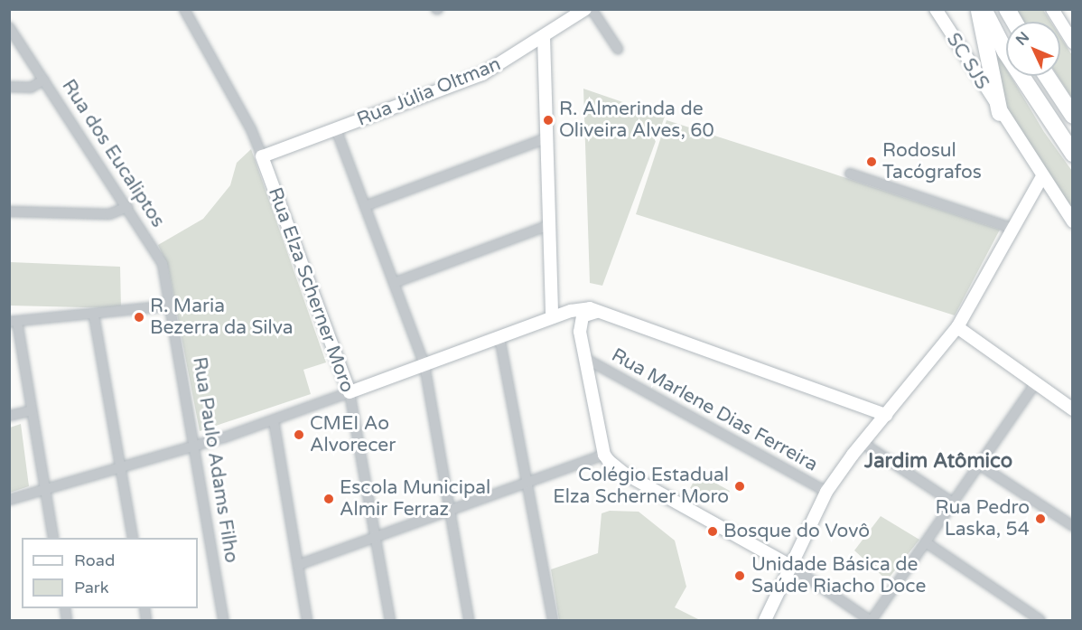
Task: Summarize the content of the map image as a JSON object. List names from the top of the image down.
{
  "streets": {
    "street": [
      "SC SJS",
      "Rua Júlia Oltman",
      "Rua dos Eucaliptos",
      "Rua Elza Scherner Moro",
      "Rua Marlene Dias Ferreira",
      "Rua Paulo Adams Filho"
    ]
  },
  "crossings": [
    ["Rua Júlia Oltman", "Rua Elza Scherner Moro"],
    ["Rua dos Eucaliptos", "Rua Paulo Adams Filho"]
  ],
  "districts": ["Jardim Atômico"],
  "places": [
    "R. Almerinda de Oliveira Alves, 60",
    "Rodosul Tacógrafos",
    "R. Maria Bezerra da Silva",
    "CMEI Ao Alvorecer",
    "Colégio Estadual Elza Scherner Moro",
    "Escola Municipal Almir Ferraz",
    "Rua Pedro Laska, 54",
    "Bosque do Vovô",
    "Unidade Básica de Saúde Riacho Doce"
  ],
  "legend": ["Road", "Park"],
  "north": "top left"
}
